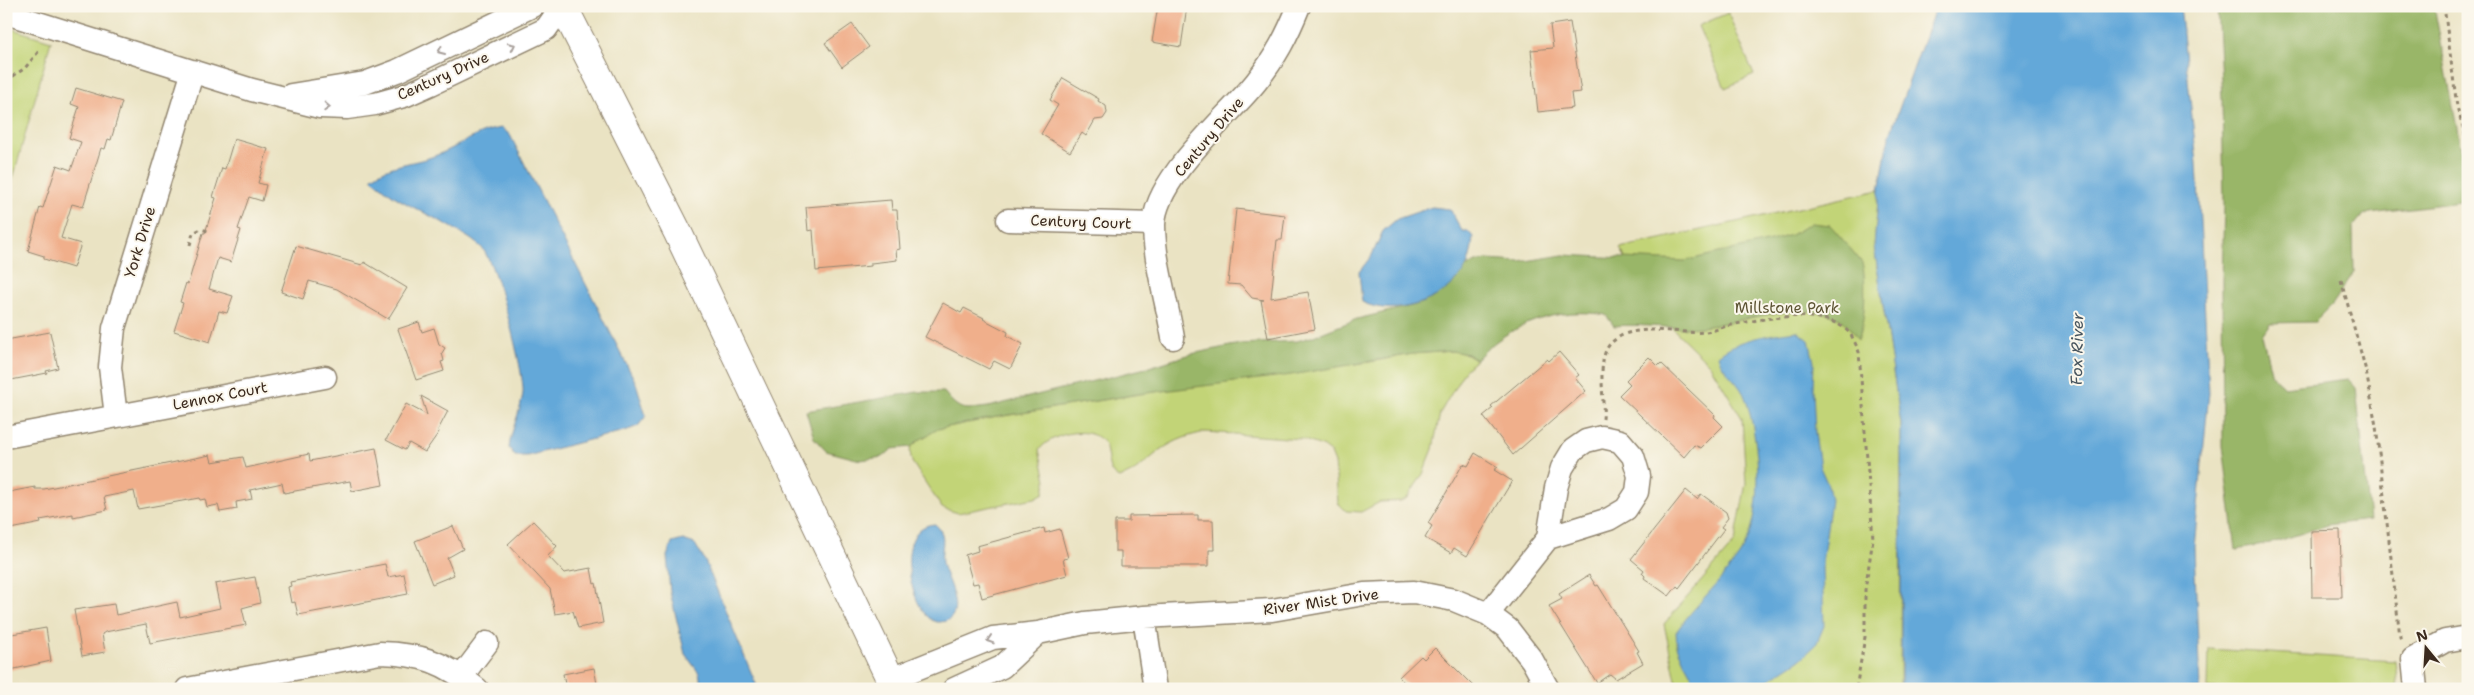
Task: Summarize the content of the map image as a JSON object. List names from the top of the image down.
{
  "streets": {
    "street": [
      "Century Drive",
      "Century Court",
      "York Drive",
      "Lennox Court",
      "River Mist Drive"
    ]
  },
  "crossings": [
    ["Century Drive", "Century Court"],
    ["Century Drive", "York Drive"],
    ["York Drive", "Lennox Court"]
  ],
  "water": ["Fox River"],
  "parks": ["Millstone Park"],
  "north": "top"
}
